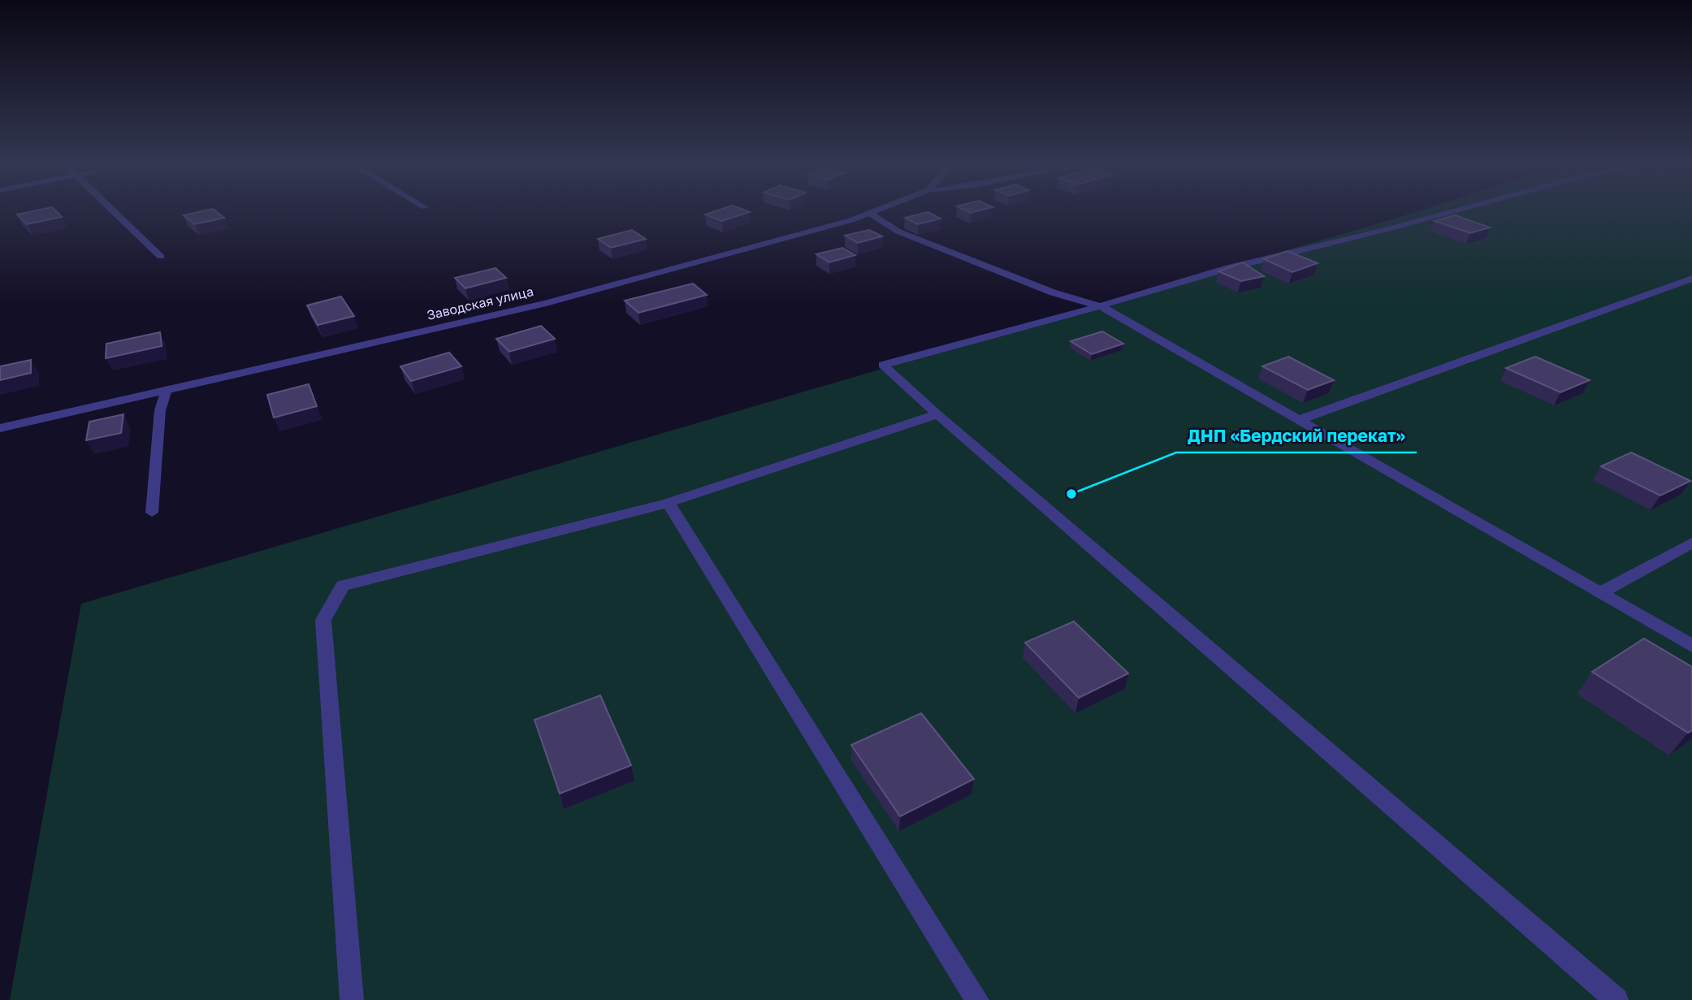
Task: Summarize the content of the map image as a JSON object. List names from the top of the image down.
{
  "streets": {
    "street": ["Заводская улица"]
  },
  "places": ["ДНП «Бердский перекат»"]
}
